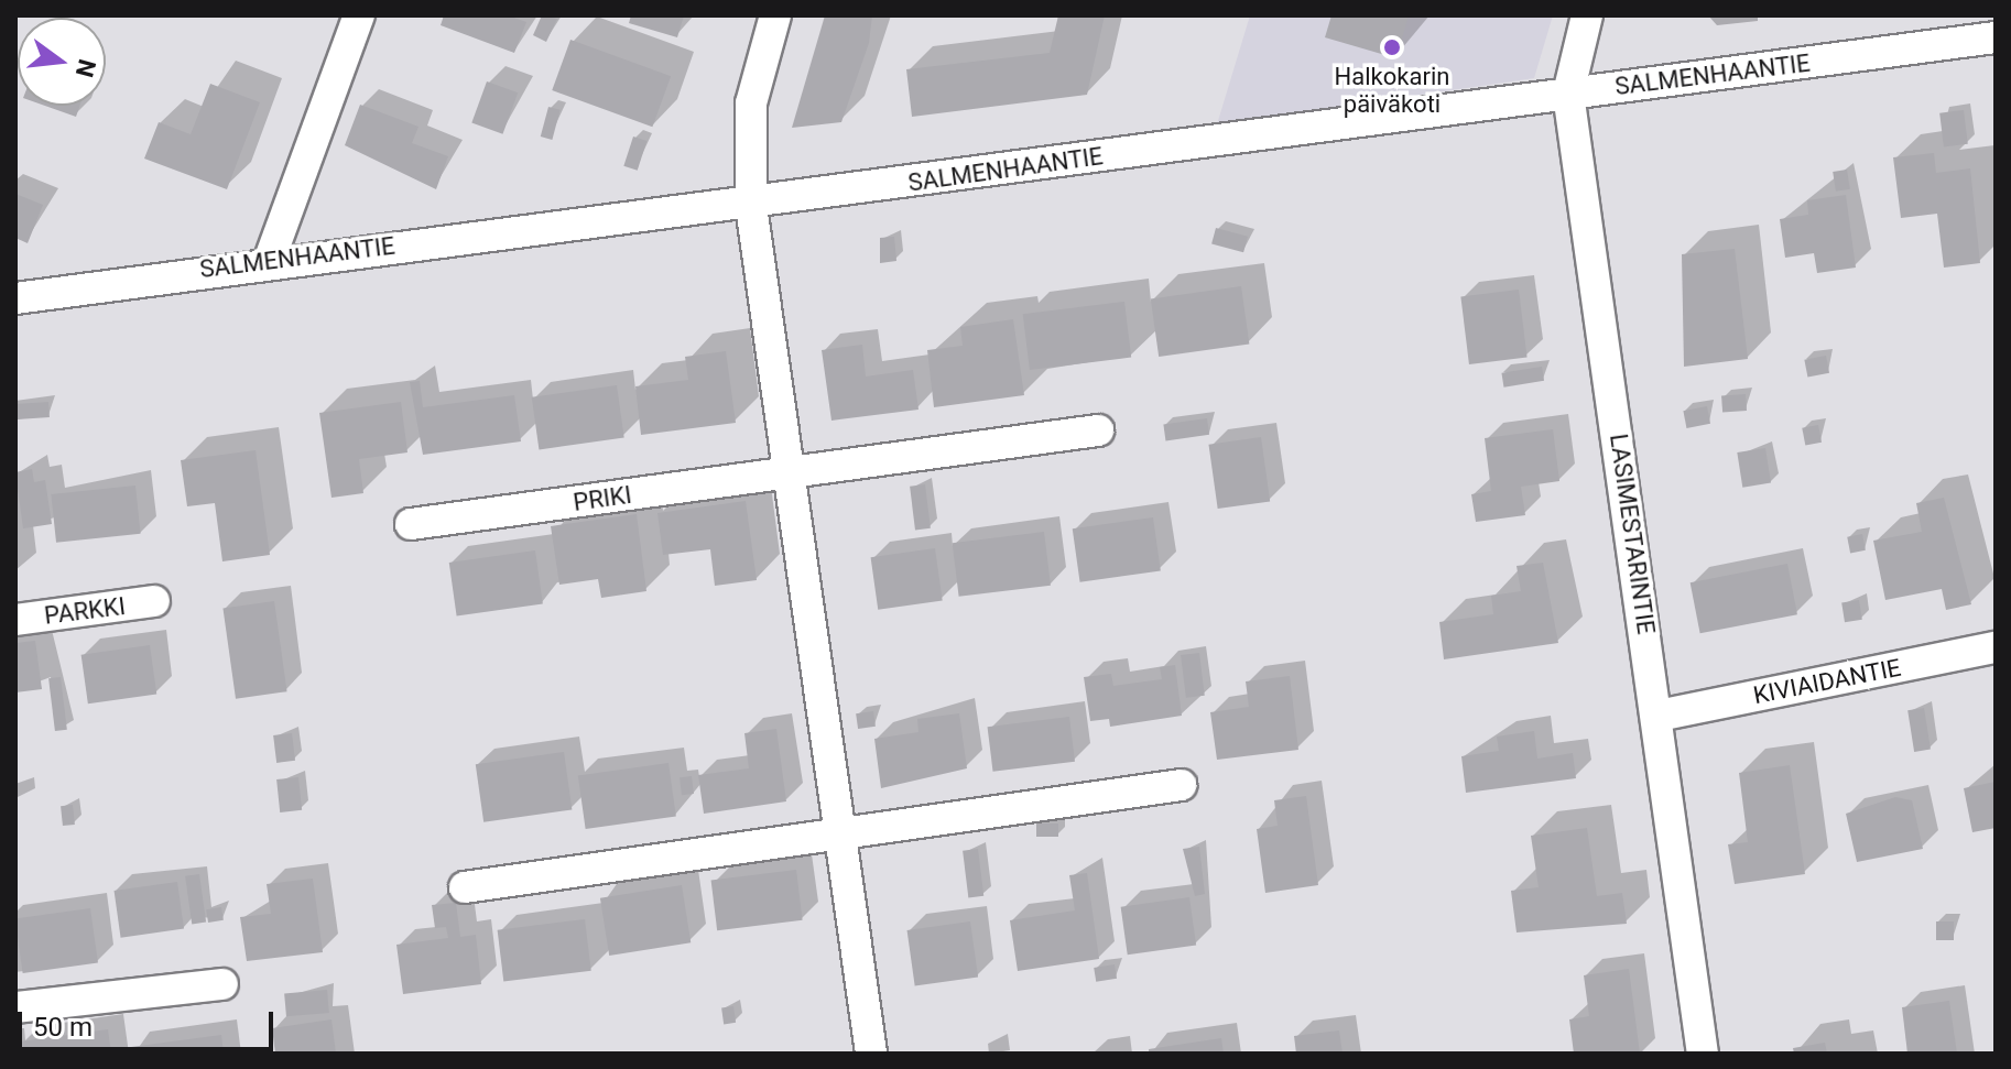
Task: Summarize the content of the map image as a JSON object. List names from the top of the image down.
{
  "streets": {
    "street": [
      "SALMENHAANTIE",
      "PRIKI",
      "LASIMESTARINTIE",
      "PARKKI",
      "KIVIAIDANTIE"
    ]
  },
  "crossings": [
    ["SALMENHAANTIE", "LASIMESTARINTIE"],
    ["LASIMESTARINTIE", "KIVIAIDANTIE"]
  ],
  "places": ["Halkokarin päiväkoti"],
  "scale_bar": "50 m",
  "north": "right"
}
